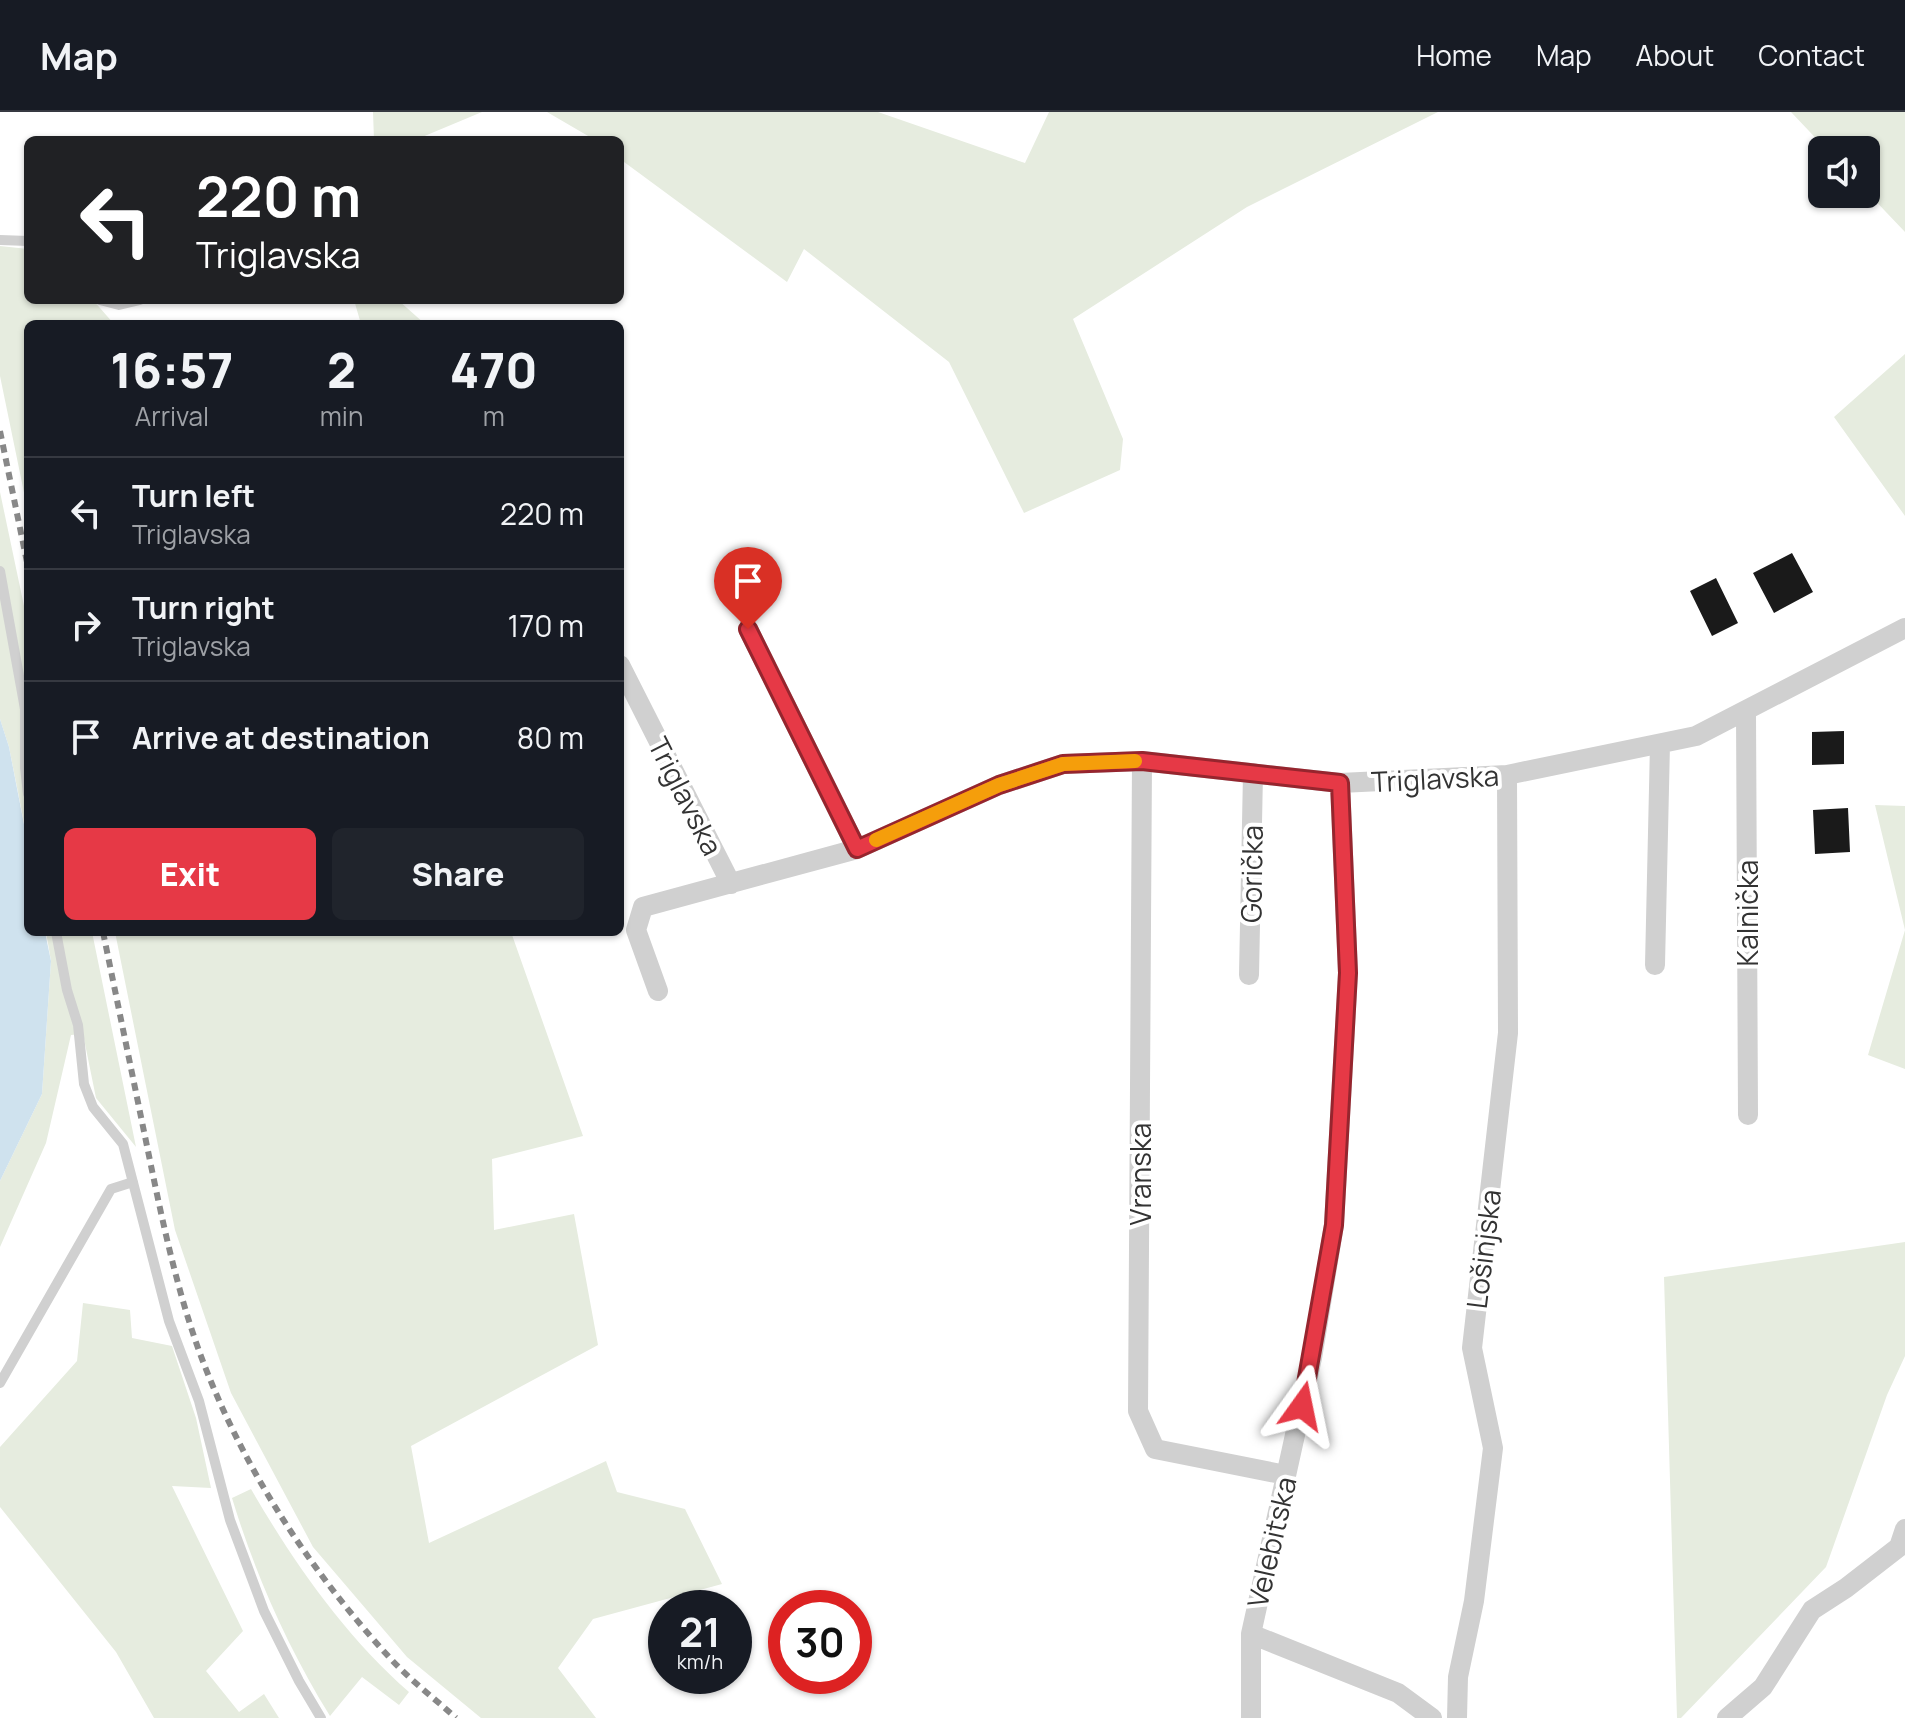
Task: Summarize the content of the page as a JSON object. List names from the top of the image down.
{
  "streets": {
    "street": [
      "Triglavska",
      "Gorička",
      "Kalnička",
      "Vranska",
      "Lošinjska",
      "Velebitska"
    ]
  },
  "crossings": [
    ["Triglavska", "Gorička"],
    ["Triglavska", "Kalnička"],
    ["Triglavska", "Vranska"],
    ["Triglavska", "Lošinjska"],
    ["Triglavska", "Velebitska"],
    ["Vranska", "Velebitska"]
  ],
  "page": {
    "header": "Map",
    "nav": [
      "Home",
      "Map",
      "About",
      "Contact"
    ],
    "turn": ["220 m", "Triglavska"],
    "eta": [
      "16:57",
      "Arrival",
      "2",
      "min",
      "470",
      "m"
    ],
    "list": [
      {
        "name": "Turn left",
        "note": "Triglavska",
        "value": "220 m"
      },
      {
        "name": "Turn right",
        "note": "Triglavska",
        "value": "170 m"
      },
      {
        "name": "Arrive at destination",
        "value": "80 m"
      }
    ],
    "buttons": ["Exit", "Share"],
    "speed": "21 km/h",
    "limit": "30"
  }
}
